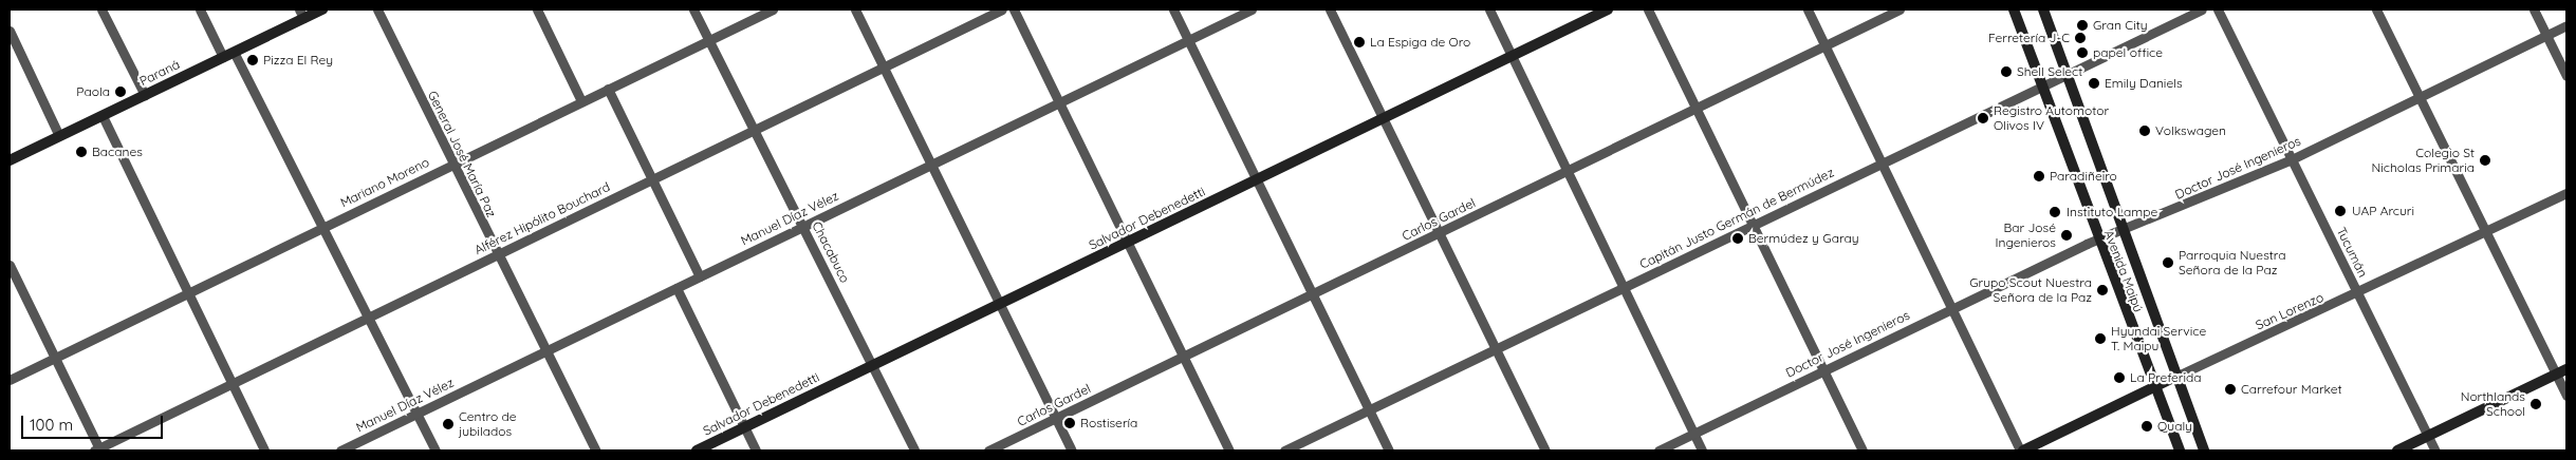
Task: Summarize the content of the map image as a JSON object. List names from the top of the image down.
{
  "streets": {
    "street": [
      "Paraná",
      "General José María Paz",
      "Doctor José Ingenieros",
      "Mariano Moreno",
      "Alférez Hipólito Bouchard",
      "Manuel Díaz Vélez",
      "Salvador Debenedetti",
      "Capitán Justo Germán de Bermúdez",
      "Carlos Gardel",
      "Chacabuco",
      "Tucumán",
      "Avenida Maipú",
      "San Lorenzo"
    ]
  },
  "crossings": [
    ["General José María Paz", "Mariano Moreno"],
    ["General José María Paz", "Alférez Hipólito Bouchard"],
    ["General José María Paz", "Manuel Díaz Vélez"],
    ["Doctor José Ingenieros", "Tucumán"],
    ["Doctor José Ingenieros", "Avenida Maipú"],
    ["Mariano Moreno", "Chacabuco"],
    ["Alférez Hipólito Bouchard", "Chacabuco"],
    ["Manuel Díaz Vélez", "Chacabuco"],
    ["Salvador Debenedetti", "Chacabuco"],
    ["Capitán Justo Germán de Bermúdez", "Avenida Maipú"],
    ["Tucumán", "San Lorenzo"],
    ["Avenida Maipú", "San Lorenzo"]
  ],
  "places": [
    "Gran City",
    "Ferretería J-C",
    "La Espiga de Oro",
    "papel office",
    "Pizza El Rey",
    "Shell Select",
    "Emily Daniels",
    "Paola",
    "Registro Automotor Olivos IV",
    "Volkswagen",
    "Bacanes",
    "Colegio St Nicholas Primaria",
    "Paradiñeiro",
    "UAP Arcuri",
    "Instituto Lampe",
    "Bar José Ingenieros",
    "Bermúdez y Garay",
    "Parroquia Nuestra Señora de la Paz",
    "Grupo Scout Nuestra Señora de la Paz",
    "Hyundai Service T. Maipu",
    "La Preferida",
    "Carrefour Market",
    "Northlands School",
    "Rostisería",
    "Centro de jubilados",
    "Qualy"
  ],
  "scale_bar": "100 m"
}
